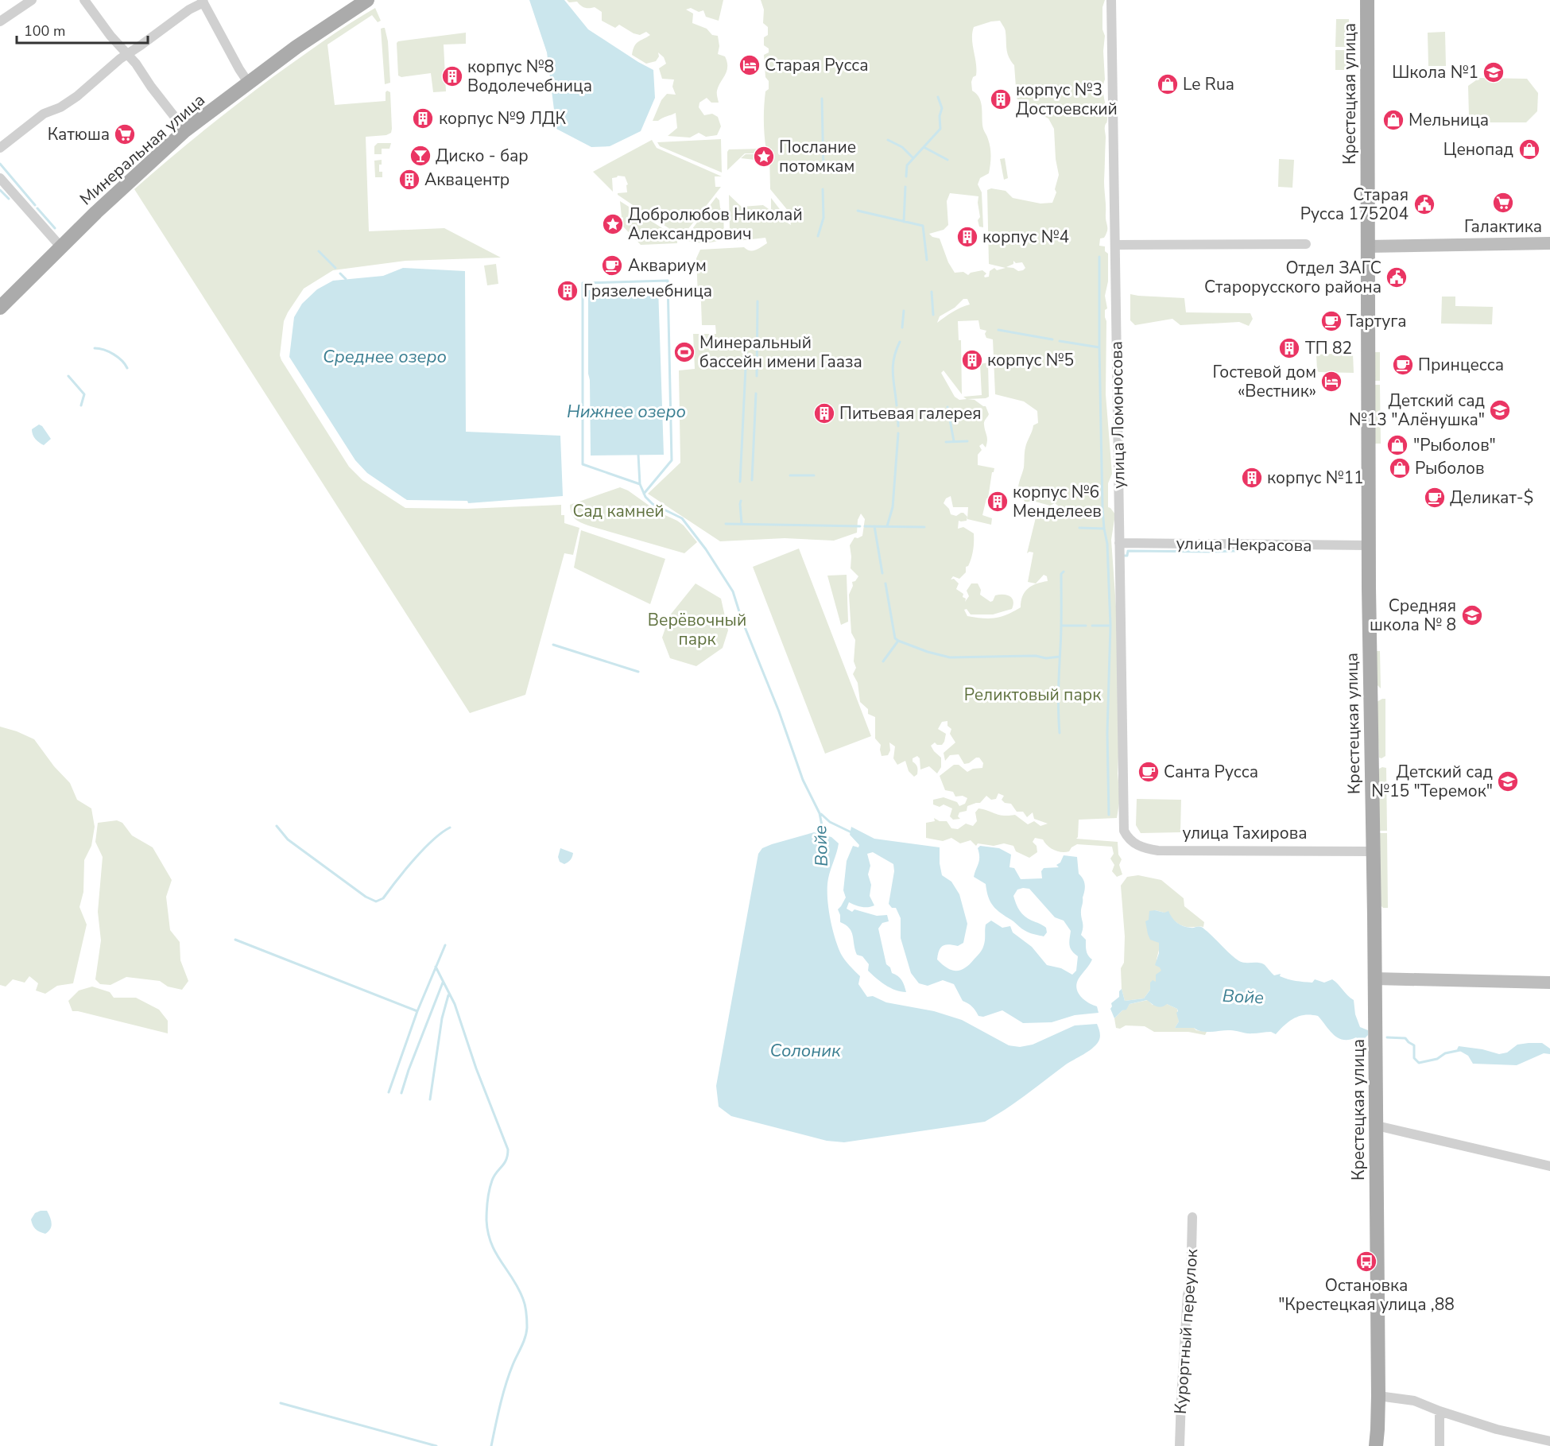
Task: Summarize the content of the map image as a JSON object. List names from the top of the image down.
{
  "streets": {
    "main road": ["Крестецкая улица", "Минеральная улица"],
    "street": [
      "улица Ломоносова",
      "улица Некрасова",
      "улица Тахирова",
      "Курортный переулок"
    ]
  },
  "crossings": [
    ["Крестецкая улица", "улица Некрасова"],
    ["Крестецкая улица", "улица Тахирова"],
    ["улица Ломоносова", "улица Некрасова"],
    ["улица Ломоносова", "улица Тахирова"]
  ],
  "water": [
    "Среднее озеро",
    "Нижнее озеро",
    "Войе",
    "Солоник"
  ],
  "parks": ["Сад камней", "Верёвочный парк", "Реликтовый парк"],
  "places": {
    "hotel": ["Старая Русса", "Гостевой дом «Вестник»"],
    "school or university": [
      "Школа №1",
      "Детский сад №13 \"Алёнушка\"",
      "Средняя школа № 8",
      "Детский сад №15 \"Теремок\""
    ],
    "building": [
      "корпус №8 Водолечебница",
      "корпус №3 Достоевский",
      "корпус №9 ЛДК",
      "Аквацентр",
      "корпус №4",
      "Грязелечебница",
      "ТП 82",
      "корпус №5",
      "Питьевая галерея",
      "корпус №11",
      "корпус №6 Менделеев"
    ],
    "shop": [
      "Le Rua",
      "Мельница",
      "Ценопад",
      "\"Рыболов\"",
      "Рыболов"
    ],
    "supermarket": ["Катюша", "Галактика"],
    "bar": ["Диско - бар"],
    "place": ["Послание потомкам", "Добролюбов Николай Александрович"],
    "public building": ["Старая Русса 175204", "Отдел ЗАГС Старорусского района"],
    "cafe": [
      "Аквариум",
      "Тартуга",
      "Принцесса",
      "Деликат-$",
      "Санта Русса"
    ],
    "sports": ["Минеральный бассейн имени Гааза"],
    "bus stop": ["Остановка \"Крестецкая улица ,88"]
  },
  "scale_bar": "100 m"
}
